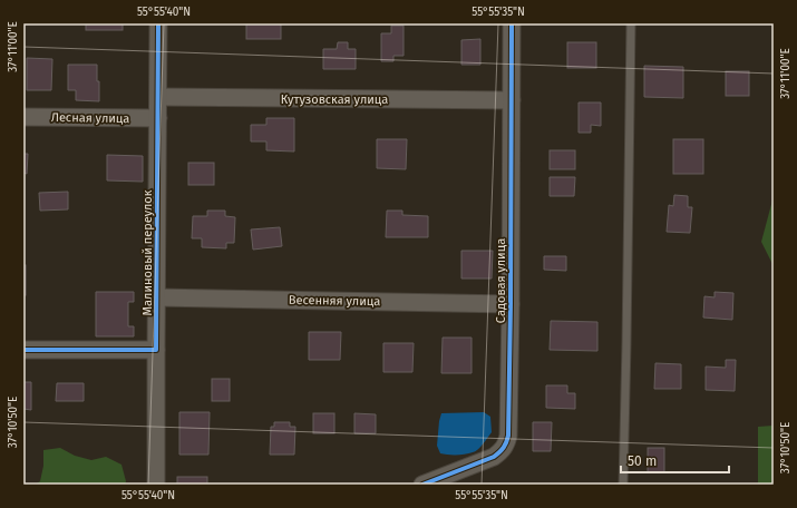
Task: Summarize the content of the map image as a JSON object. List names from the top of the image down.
{
  "streets": {
    "street": [
      "Кутузовская улица",
      "Лесная улица",
      "Малиновый переулок",
      "Садовая улица",
      "Весенняя улица"
    ]
  },
  "crossings": [
    ["Кутузовская улица", "Малиновый переулок"],
    ["Кутузовская улица", "Садовая улица"],
    ["Лесная улица", "Малиновый переулок"],
    ["Малиновый переулок", "Весенняя улица"],
    ["Садовая улица", "Весенняя улица"]
  ],
  "scale_bar": "50 m",
  "coordinates": [
    "55°55'40\"N",
    "55°55'35\"N",
    "37°11'00\"E",
    "37°10'50\"E"
  ]
}
